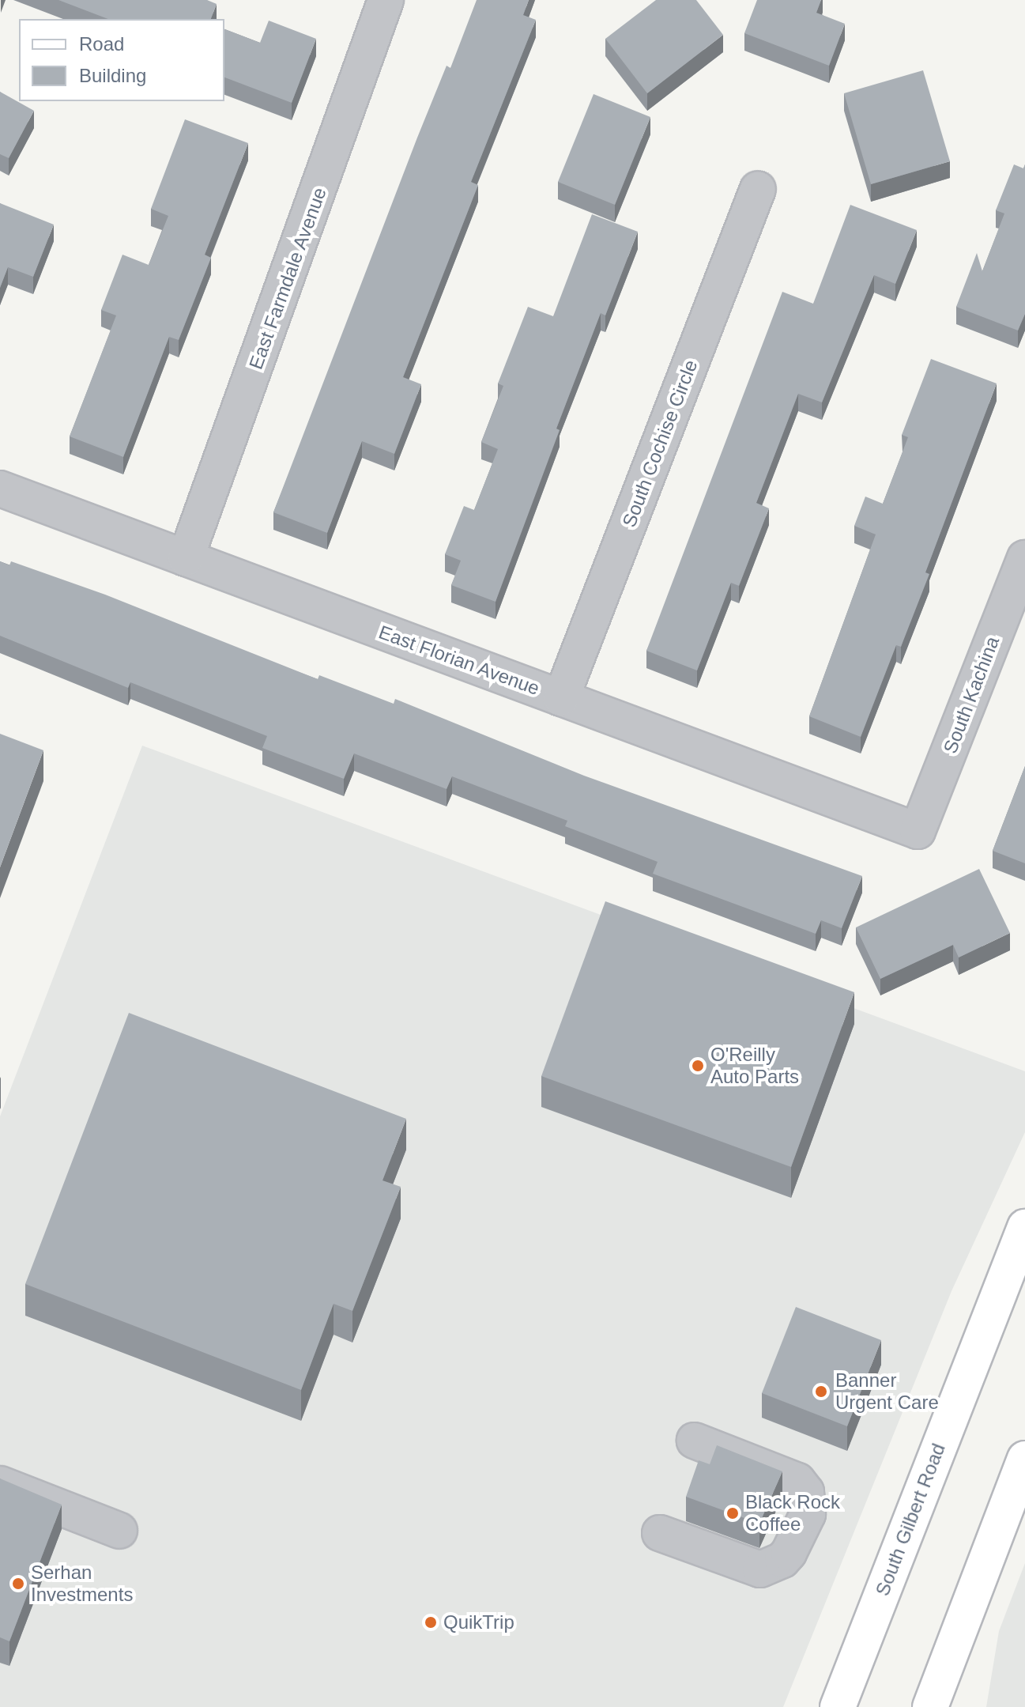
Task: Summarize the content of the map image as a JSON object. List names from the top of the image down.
{
  "streets": {
    "main road": ["South Gilbert Road"],
    "street": [
      "East Farmdale Avenue",
      "South Cochise Circle",
      "East Florian Avenue",
      "South Kachina"
    ]
  },
  "crossings": [
    ["East Farmdale Avenue", "East Florian Avenue"],
    ["South Cochise Circle", "East Florian Avenue"],
    ["East Florian Avenue", "South Kachina"]
  ],
  "places": [
    "O'Reilly Auto Parts",
    "Banner Urgent Care",
    "Black Rock Coffee",
    "Serhan Investments",
    "QuikTrip"
  ],
  "legend": ["Road", "Building"]
}
